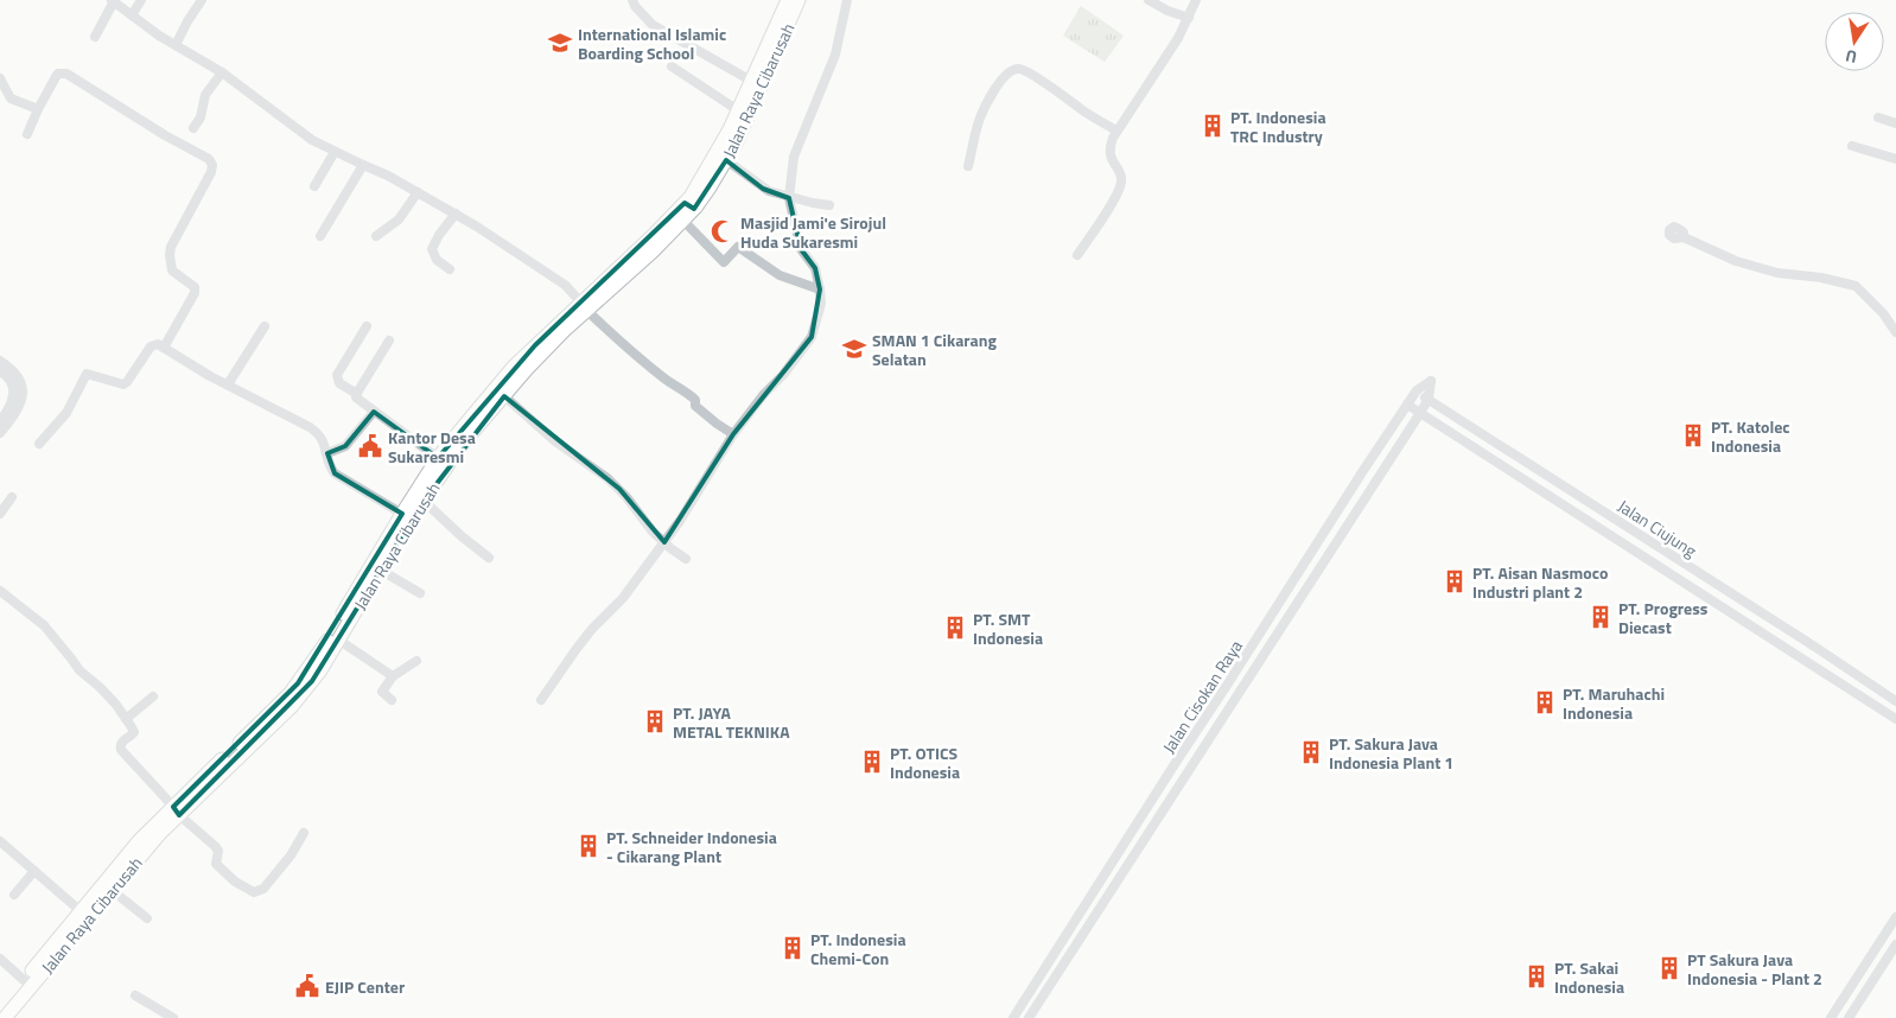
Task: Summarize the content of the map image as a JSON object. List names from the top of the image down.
{
  "streets": {
    "street": ["Jalan Raya Cibarusah", "Jalan Ciujung", "Jalan Cisokan Raya"]
  },
  "crossings": [
    ["Jalan Ciujung", "Jalan Cisokan Raya"]
  ],
  "places": {
    "school or university": ["International Islamic Boarding School", "SMAN 1 Cikarang Selatan"],
    "building": [
      "PT. Indonesia TRC Industry",
      "PT. Katolec Indonesia",
      "PT. Aisan Nasmoco Industri plant 2",
      "PT. Progress Diecast",
      "PT. SMT Indonesia",
      "PT. Maruhachi Indonesia",
      "PT. JAYA METAL TEKNIKA",
      "PT. Sakura Java Indonesia Plant 1",
      "PT. OTICS Indonesia",
      "PT. Schneider Indonesia - Cikarang Plant",
      "PT. Indonesia Chemi-Con",
      "PT Sakura Java Indonesia - Plant 2",
      "PT. Sakai Indonesia"
    ],
    "mosque": ["Masjid Jami'e Sirojul Huda Sukaresmi"],
    "public building": ["Kantor Desa Sukaresmi", "EJIP Center"]
  },
  "north": "bottom"
}
